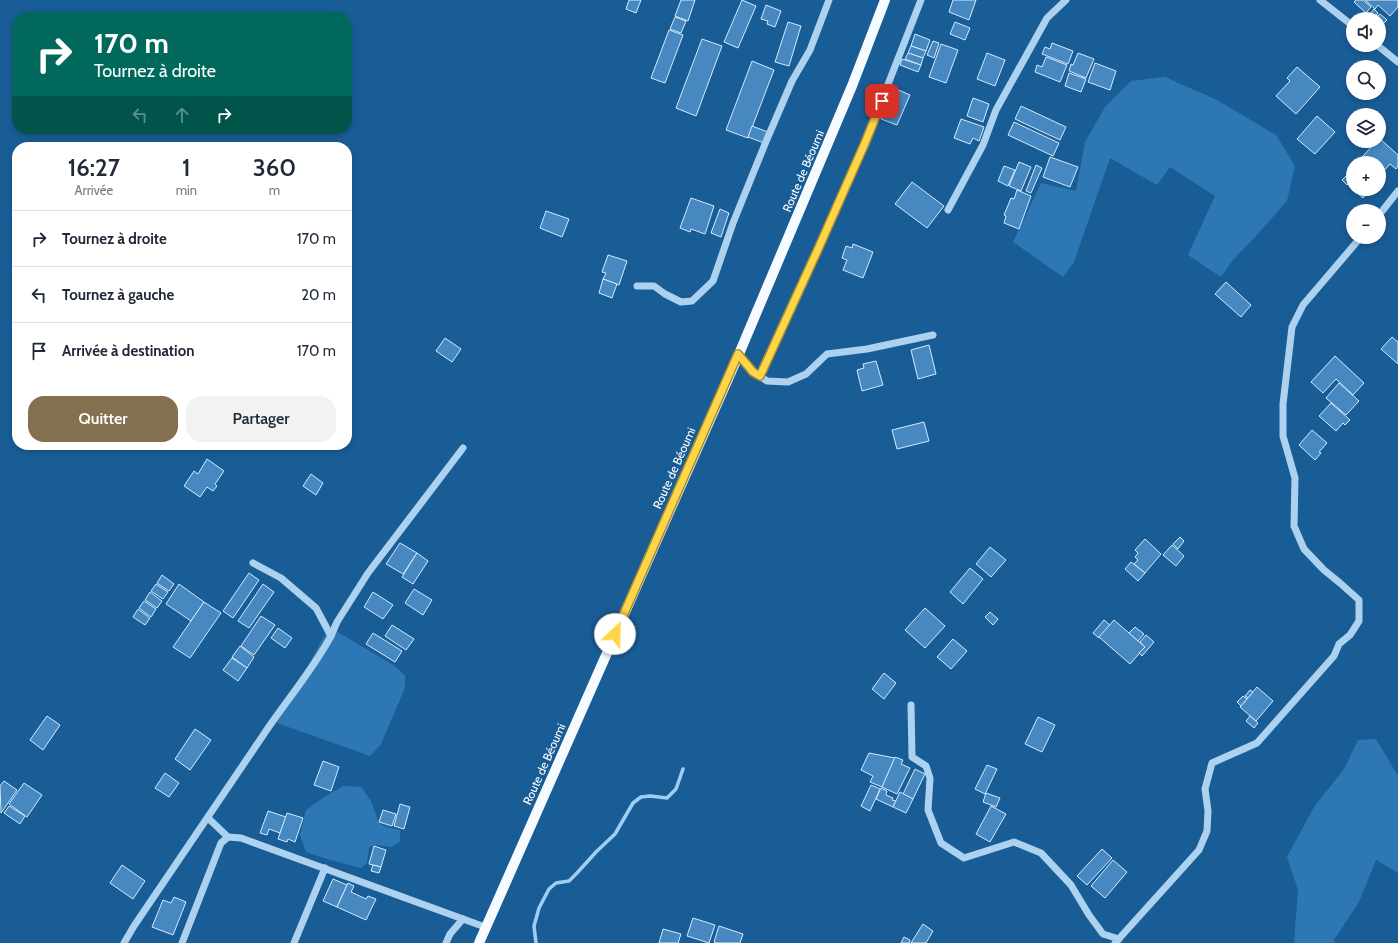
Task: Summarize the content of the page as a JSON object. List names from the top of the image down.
{
  "streets": {
    "main road": ["Route de Béoumi"]
  },
  "page": {
    "map_buttons": ["+", "−"],
    "turn": ["170 m", "Tournez à droite"],
    "eta": [
      "16:27",
      "Arrivée",
      "1",
      "min",
      "360",
      "m"
    ],
    "list": [
      {
        "name": "Tournez à droite",
        "value": "170 m"
      },
      {
        "name": "Tournez à gauche",
        "value": "20 m"
      },
      {
        "name": "Arrivée à destination",
        "value": "170 m"
      }
    ],
    "buttons": ["Quitter", "Partager"]
  }
}
